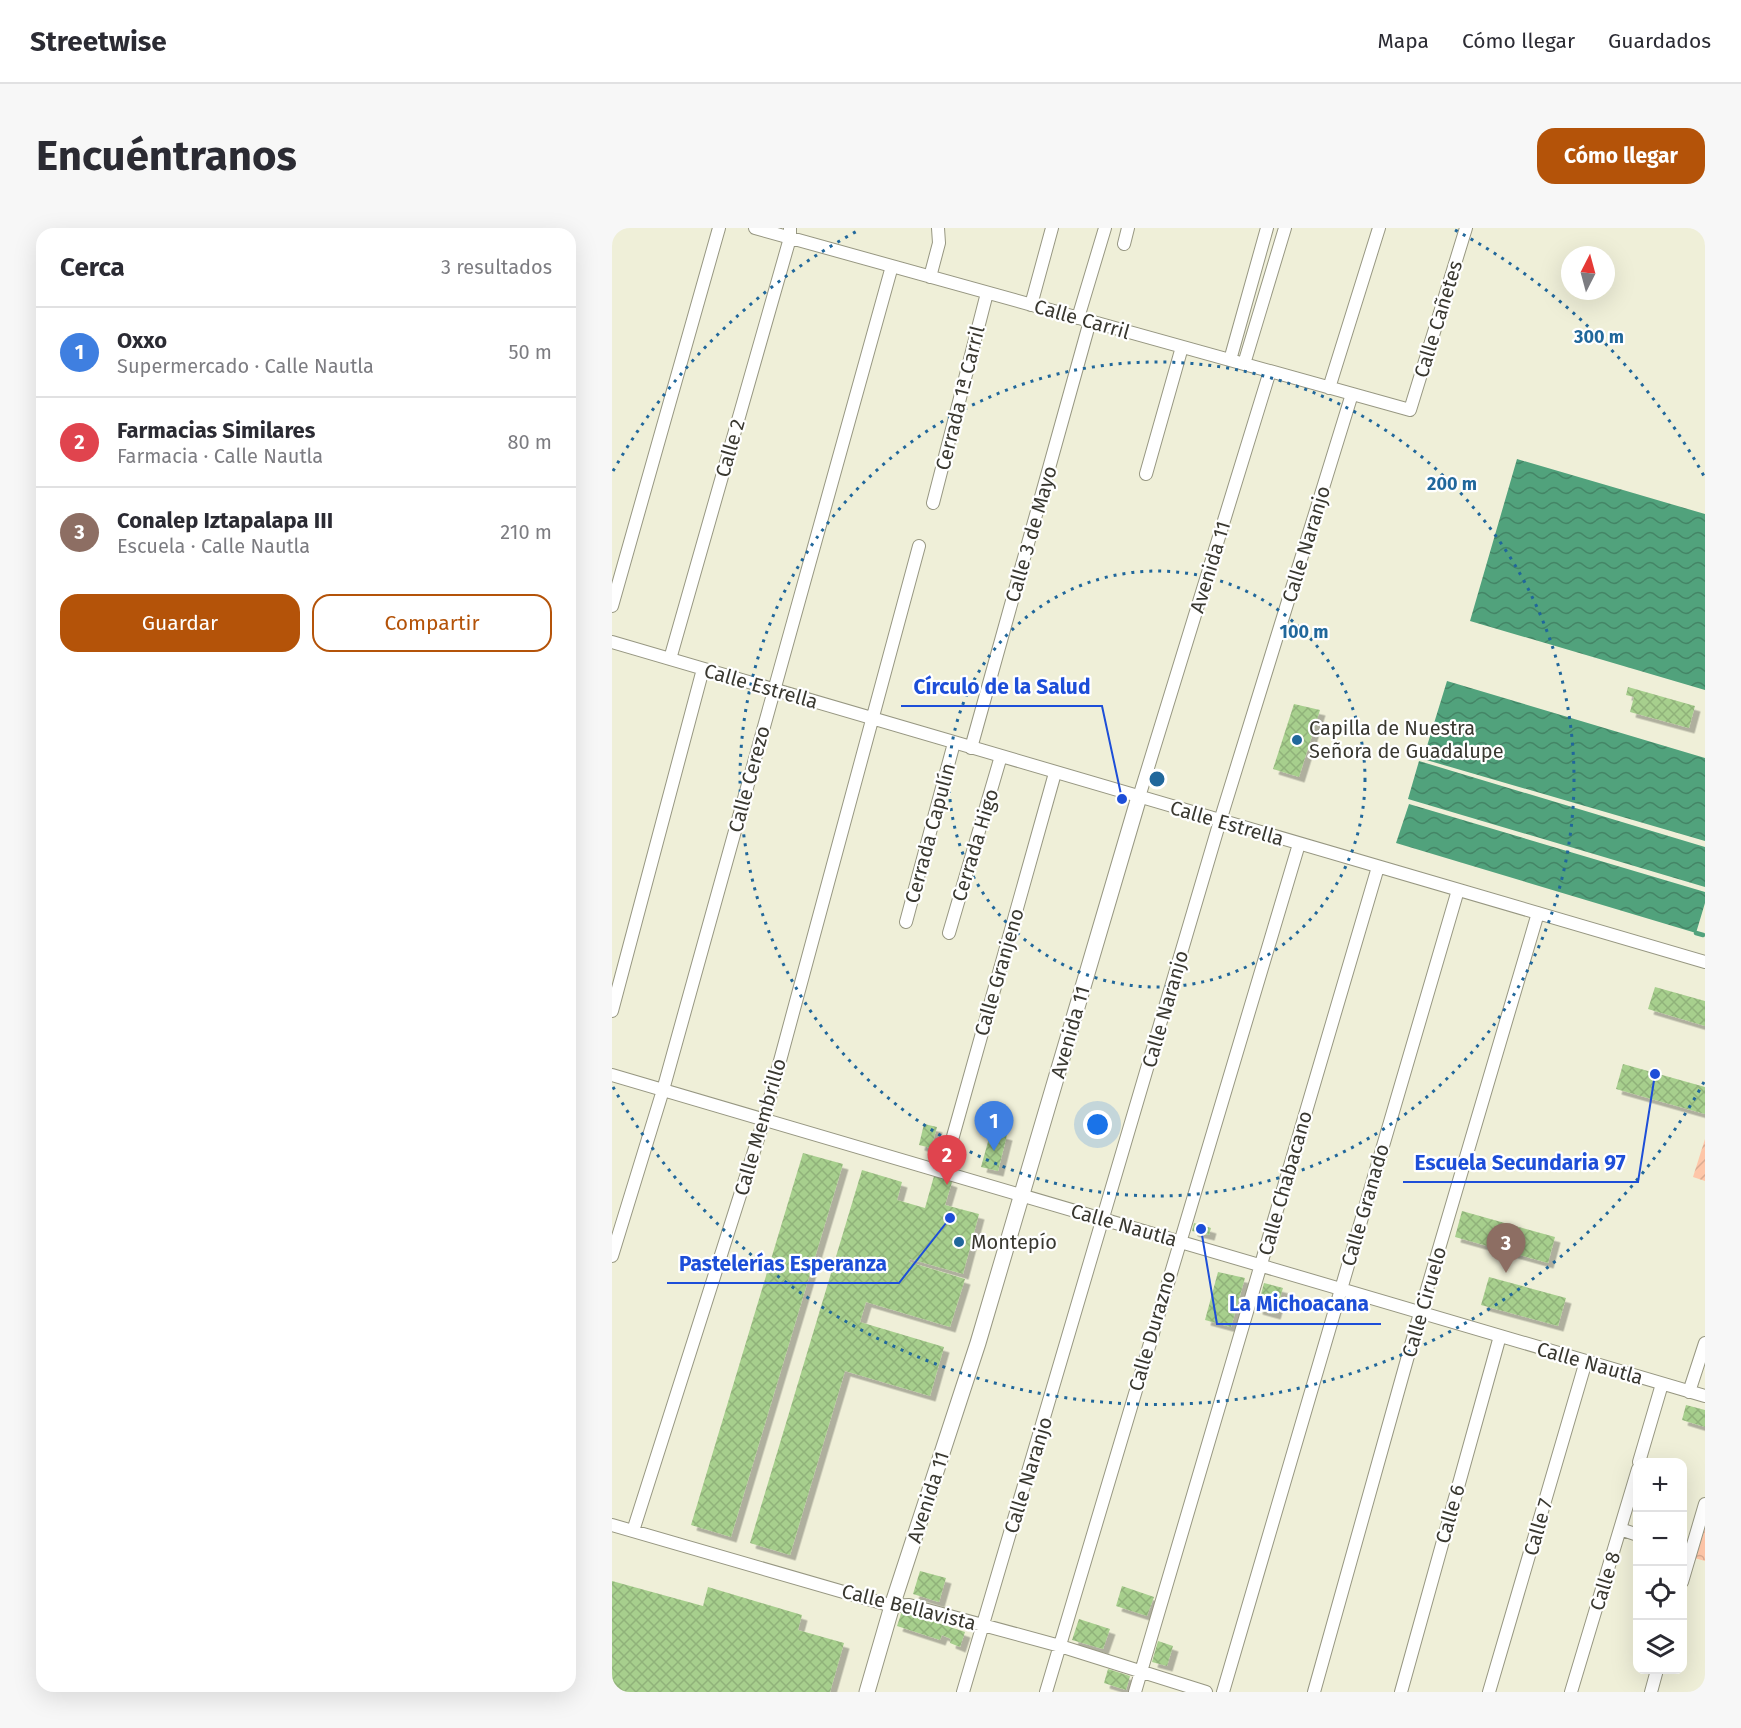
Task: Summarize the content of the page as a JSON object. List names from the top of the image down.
{
  "streets": {
    "street": [
      "Calle Carril",
      "Calle Cañetes",
      "Cerrada 1ª Carril",
      "Calle 2",
      "Calle 3 de Mayo",
      "Calle Naranjo",
      "Avenida 11",
      "Calle Estrella",
      "Calle Cerezo",
      "Cerrada Capulín",
      "Cerrada Higo",
      "Calle Granjeno",
      "Calle Membrillo",
      "Calle Chabacano",
      "Calle Granado",
      "Calle Nautla",
      "Calle Ciruelo",
      "Calle Durazno",
      "Calle 6",
      "Calle 7",
      "Calle 8",
      "Calle Bellavista"
    ]
  },
  "crossings": [
    ["Calle Carril", "Calle Cañetes"],
    ["Calle Carril", "Cerrada 1ª Carril"],
    ["Calle Carril", "Calle 2"],
    ["Calle Carril", "Calle 3 de Mayo"],
    ["Calle Carril", "Calle Naranjo"],
    ["Calle Carril", "Avenida 11"],
    ["Calle Carril", "Calle Cerezo"],
    ["Calle 2", "Calle Estrella"],
    ["Calle 3 de Mayo", "Calle Estrella"],
    ["Calle Naranjo", "Calle Estrella"],
    ["Calle Naranjo", "Calle Nautla"],
    ["Calle Naranjo", "Calle Bellavista"],
    ["Avenida 11", "Calle Estrella"],
    ["Avenida 11", "Calle Nautla"],
    ["Avenida 11", "Calle Bellavista"],
    ["Calle Estrella", "Calle Cerezo"],
    ["Calle Estrella", "Cerrada Capulín"],
    ["Calle Estrella", "Cerrada Higo"],
    ["Calle Estrella", "Calle Granjeno"],
    ["Calle Estrella", "Calle Membrillo"],
    ["Calle Estrella", "Calle Chabacano"],
    ["Calle Estrella", "Calle Granado"],
    ["Calle Estrella", "Calle Ciruelo"],
    ["Calle Estrella", "Calle Durazno"],
    ["Calle Cerezo", "Calle Nautla"],
    ["Calle Granjeno", "Calle Nautla"],
    ["Calle Membrillo", "Calle Nautla"],
    ["Calle Membrillo", "Calle Bellavista"],
    ["Calle Chabacano", "Calle Nautla"],
    ["Calle Chabacano", "Calle Bellavista"],
    ["Calle Granado", "Calle Nautla"],
    ["Calle Nautla", "Calle Ciruelo"],
    ["Calle Nautla", "Calle Durazno"],
    ["Calle Nautla", "Calle 6"],
    ["Calle Nautla", "Calle 7"],
    ["Calle Durazno", "Calle Bellavista"]
  ],
  "places": [
    "Capilla de Nuestra Señora de Guadalupe",
    "Círculo de la Salud",
    "Escuela Secundaria 97",
    "Pastelerías Esperanza",
    "La Michoacana",
    "Montepío"
  ],
  "north": "top",
  "page": {
    "header": "Streetwise",
    "nav": ["Mapa", "Cómo llegar", "Guardados"],
    "buttons": [
      "Cómo llegar",
      ["Guardar", "Compartir"]
    ],
    "title": "Encuéntranos",
    "heading": ["Cerca", "3 resultados"],
    "list": [
      {
        "mark": "1",
        "name": "Oxxo",
        "note": "Supermercado · Calle Nautla",
        "value": "50 m"
      },
      {
        "mark": "2",
        "name": "Farmacias Similares",
        "note": "Farmacia · Calle Nautla",
        "value": "80 m"
      },
      {
        "mark": "3",
        "name": "Conalep Iztapalapa III",
        "note": "Escuela · Calle Nautla",
        "value": "210 m"
      }
    ],
    "pins": ["1", "2", "3"],
    "map_buttons": ["+", "−"]
  },
  "rings": ["300 m", "200 m", "100 m"]
}
